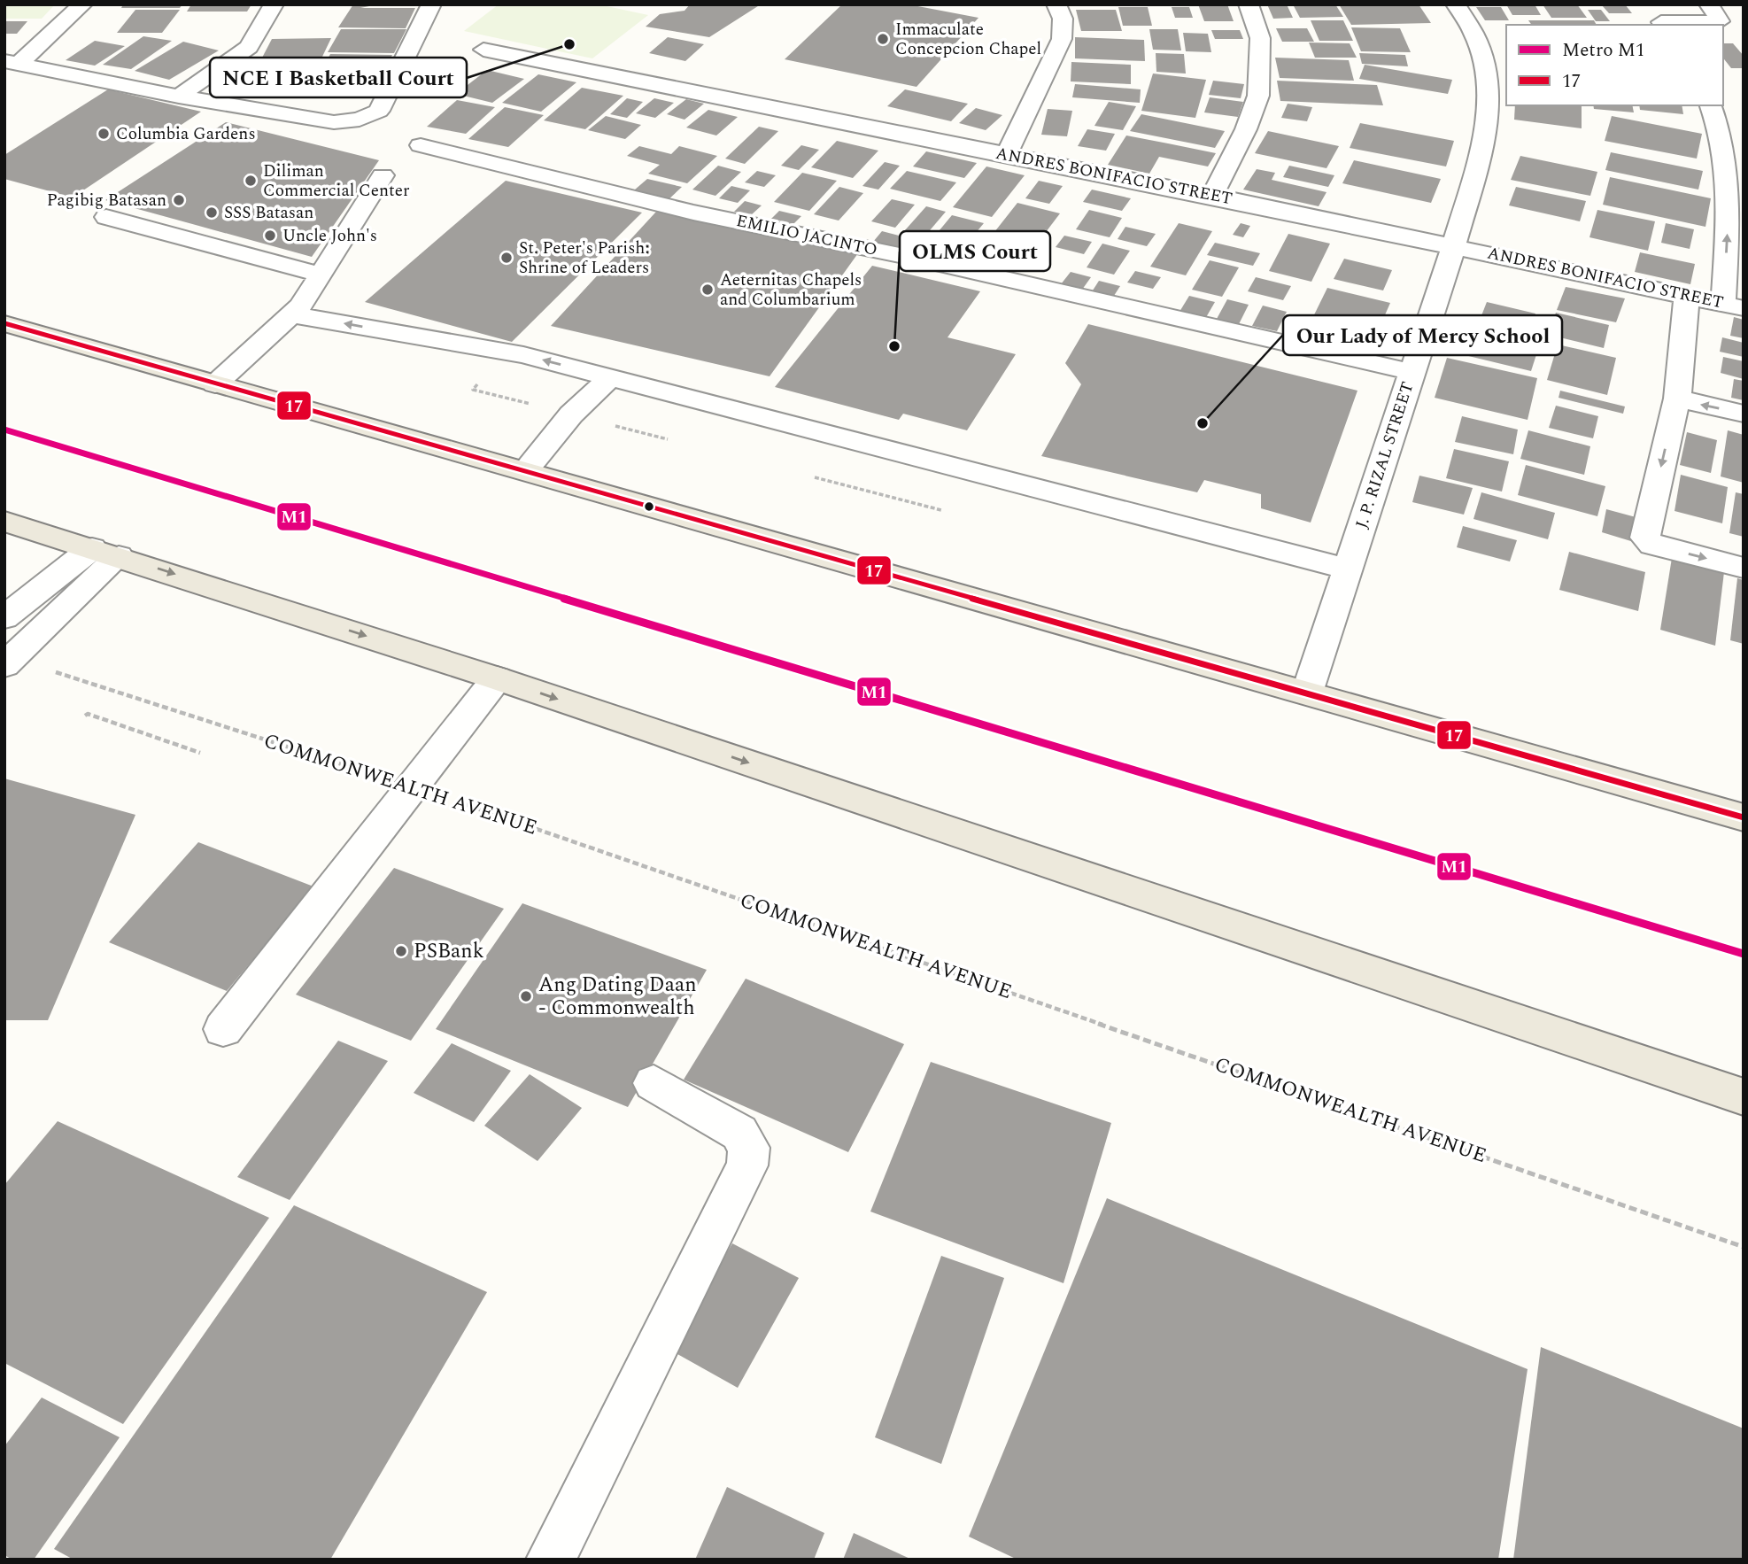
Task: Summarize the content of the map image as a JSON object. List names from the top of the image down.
{
  "streets": {
    "street": ["ANDRES BONIFACIO STREET", "EMILIO JACINTO", "J. P. RIZAL STREET"],
    "path": ["COMMONWEALTH AVENUE"]
  },
  "crossings": [
    ["ANDRES BONIFACIO STREET", "J. P. RIZAL STREET"],
    ["EMILIO JACINTO", "J. P. RIZAL STREET"]
  ],
  "places": [
    "Immaculate Concepcion Chapel",
    "NCE I Basketball Court",
    "Columbia Gardens",
    "Diliman Commercial Center",
    "Pagibig Batasan",
    "SSS Batasan",
    "Uncle John's",
    "St. Peter's Parish: Shrine of Leaders",
    "Aeternitas Chapels and Columbarium",
    "OLMS Court",
    "Our Lady of Mercy School",
    "PSBank",
    "Ang Dating Daan - Commonwealth"
  ],
  "lines": ["transit line 17", "metro line M1"],
  "legend": ["Metro M1", "17"]
}
